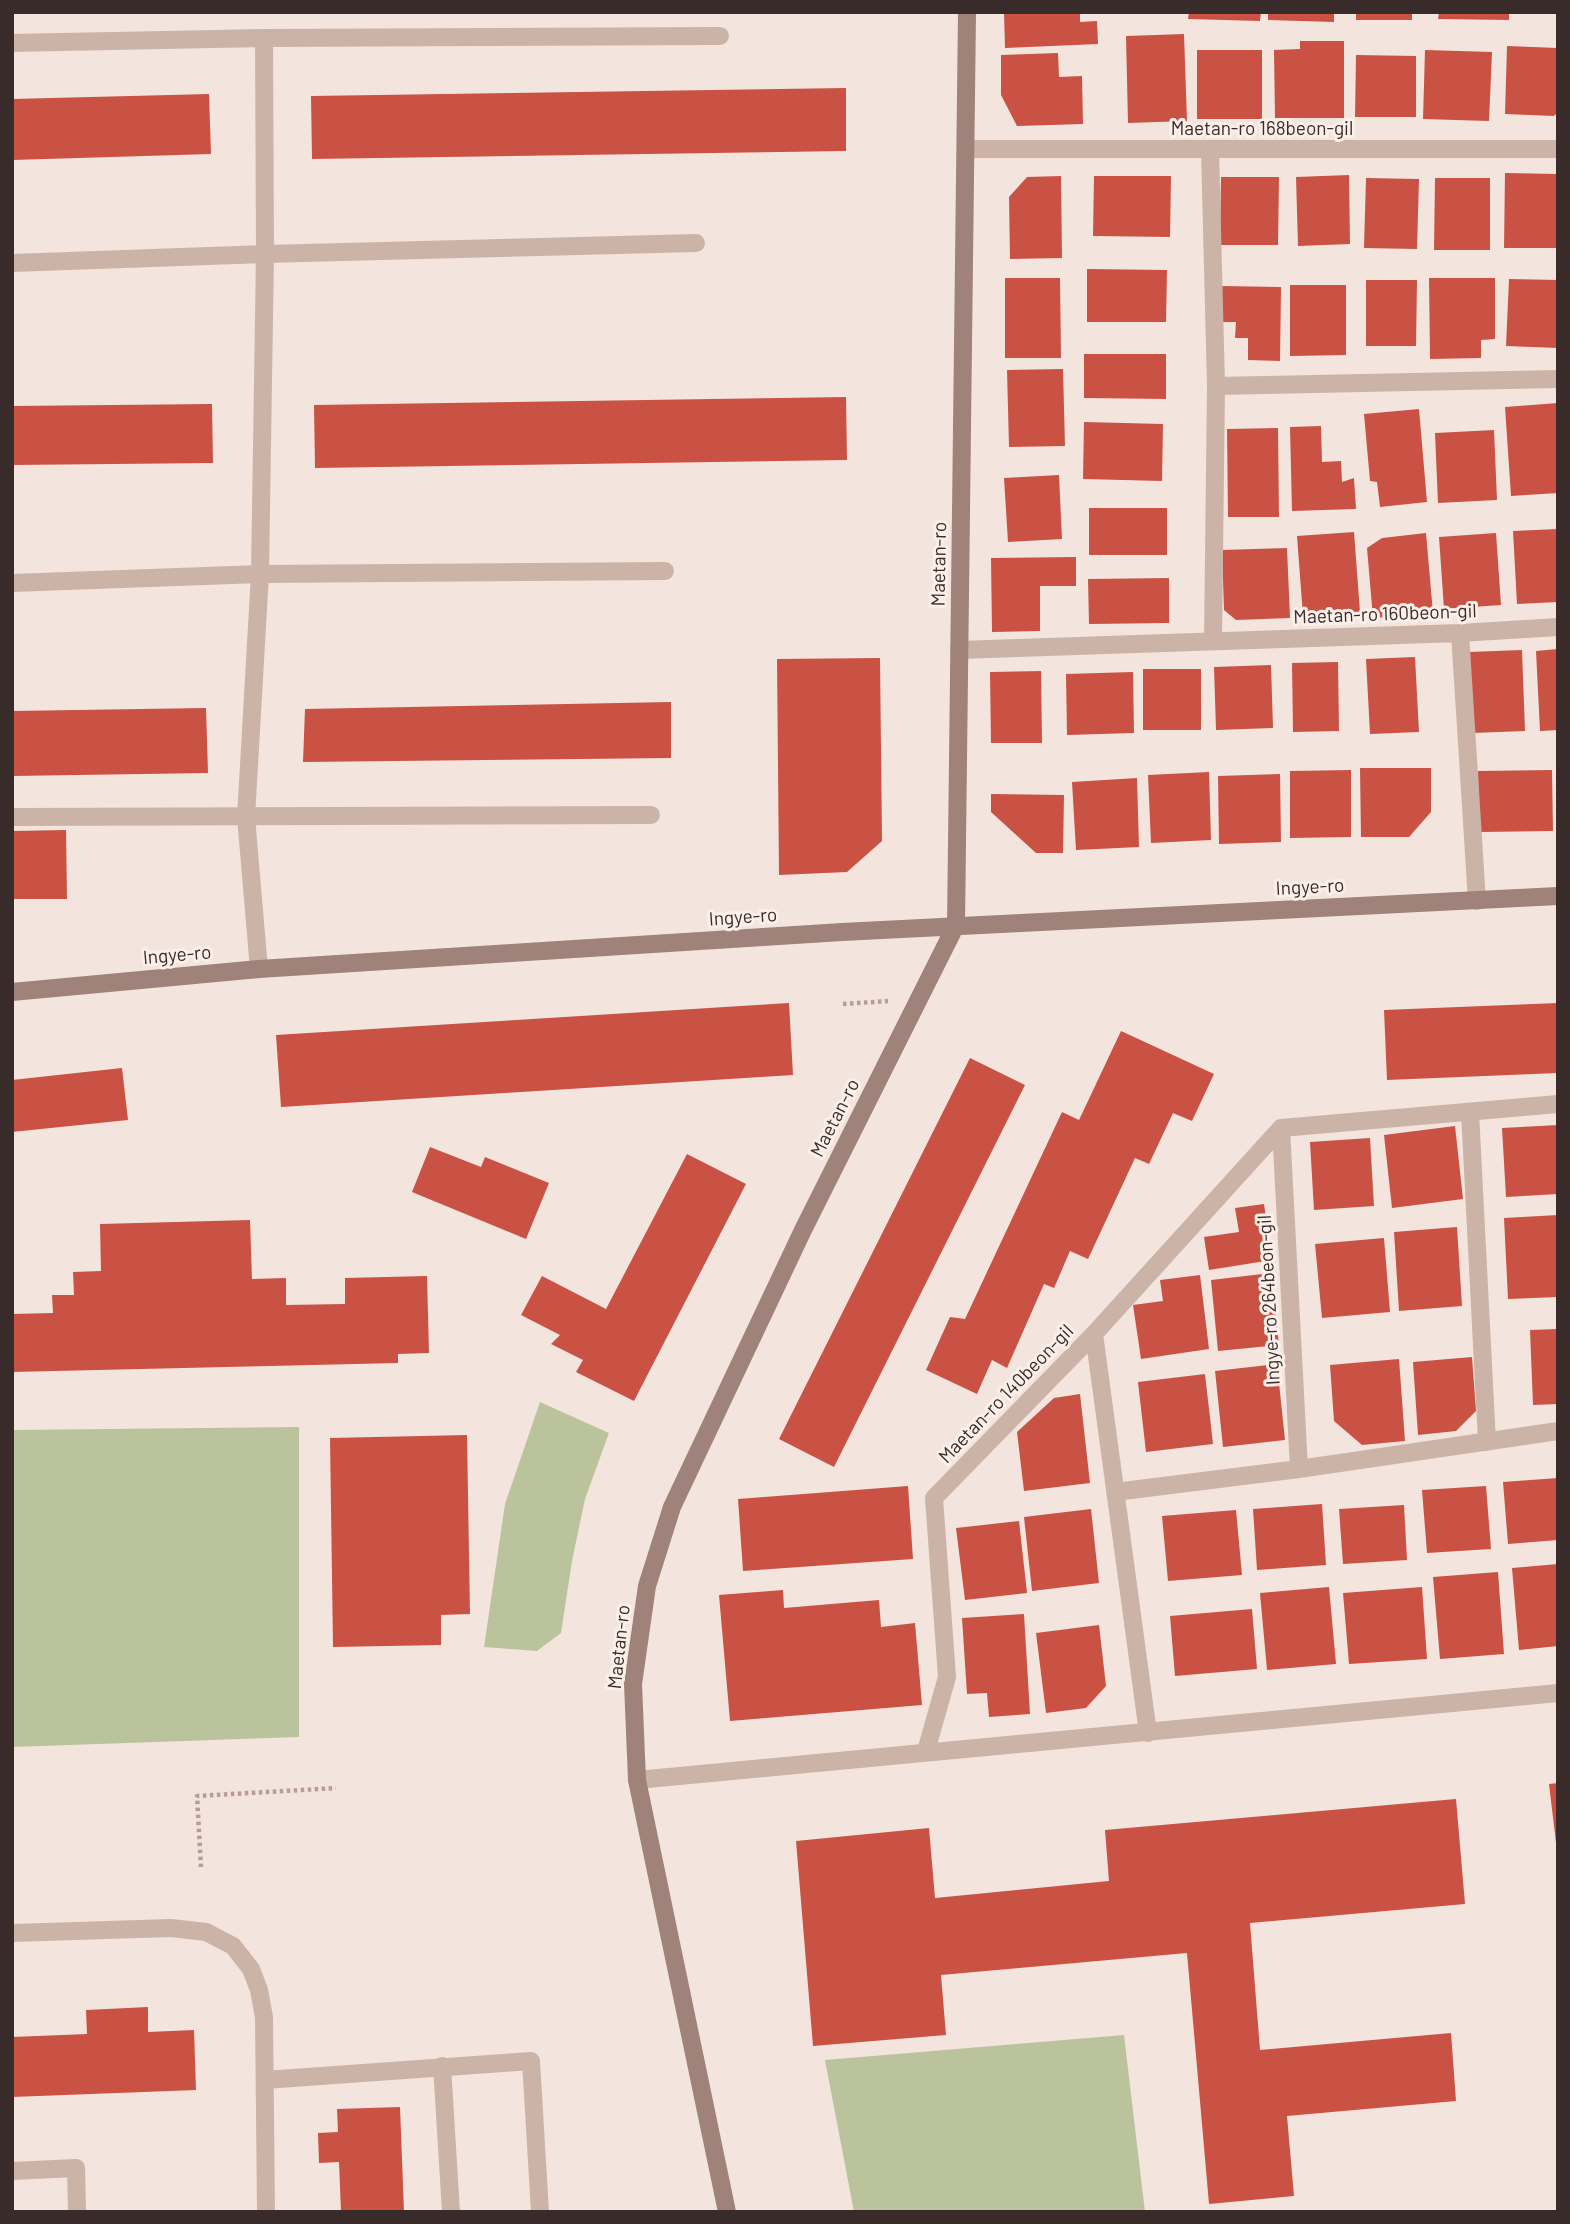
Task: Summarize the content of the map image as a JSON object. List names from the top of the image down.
{
  "streets": {
    "street": [
      "Maetan-ro 168beon-gil",
      "Maetan-ro",
      "Maetan-ro 160beon-gil",
      "Ingye-ro",
      "Ingye-ro 264beon-gil",
      "Maetan-ro 140beon-gil"
    ]
  },
  "crossings": [
    ["Maetan-ro 168beon-gil", "Maetan-ro"],
    ["Maetan-ro", "Maetan-ro 160beon-gil"],
    ["Maetan-ro", "Ingye-ro"]
  ]
}
